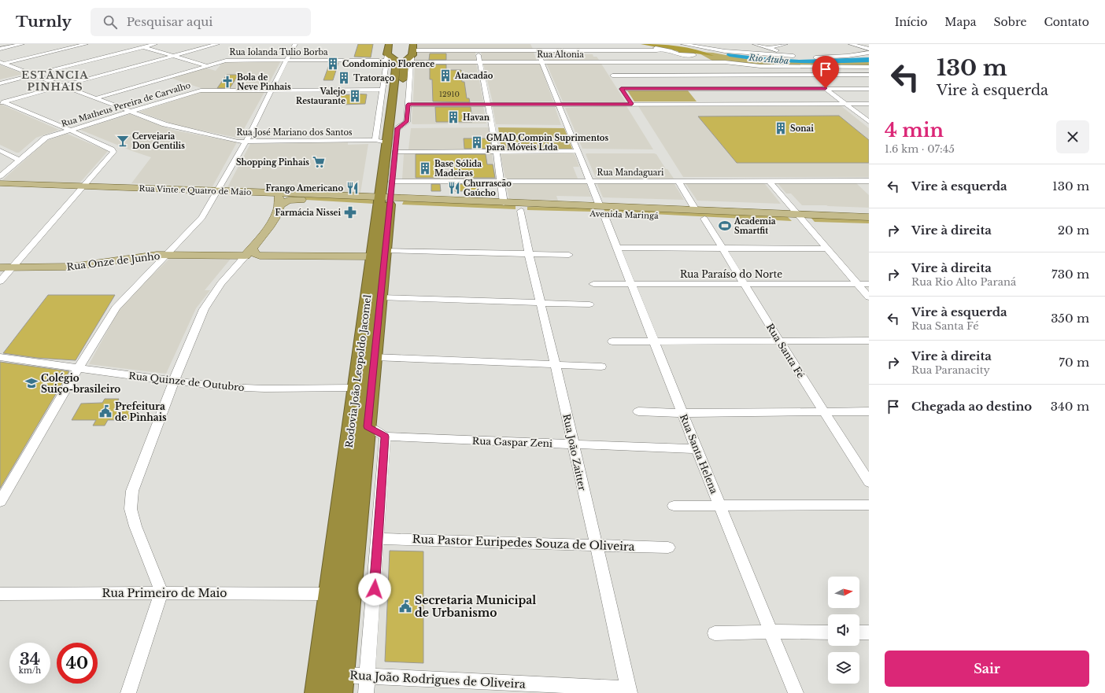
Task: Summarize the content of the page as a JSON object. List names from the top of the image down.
{
  "streets": {
    "highway": ["Rodovia João Leopoldo Jacomel"],
    "main road": ["Rua Vinte e Quatro de Maio", "Avenida Maringá", "Rua Onze de Junho"],
    "street": [
      "Rua Iolanda Tulio Borba",
      "Rua Altonia",
      "Rua Matheus Pereira de Carvalho",
      "Rua José Mariano dos Santos",
      "Rua Mandaguari",
      "Rua Paraíso do Norte",
      "Rua Santa Fé",
      "Rua Quinze de Outubro",
      "Rua Gaspar Zeni",
      "Rua João Zaitter",
      "Rua Santa Helena",
      "Rua Pastor Euripedes Souza de Oliveira",
      "Rua Primeiro de Maio",
      "Rua João Rodrigues de Oliveira"
    ]
  },
  "crossings": [
    ["Rua Iolanda Tulio Borba", "Rua José Mariano dos Santos"],
    ["Rua Altonia", "Rodovia João Leopoldo Jacomel"],
    ["Rua Altonia", "Rua Santa Helena"],
    ["Rua Matheus Pereira de Carvalho", "Rua José Mariano dos Santos"],
    ["Rua José Mariano dos Santos", "Rodovia João Leopoldo Jacomel"],
    ["Rua Mandaguari", "Rodovia João Leopoldo Jacomel"],
    ["Rua Mandaguari", "Rua Santa Helena"],
    ["Rua Vinte e Quatro de Maio", "Avenida Maringá"],
    ["Rua Vinte e Quatro de Maio", "Rodovia João Leopoldo Jacomel"],
    ["Avenida Maringá", "Rua Santa Fé"],
    ["Avenida Maringá", "Rodovia João Leopoldo Jacomel"],
    ["Avenida Maringá", "Rua João Zaitter"],
    ["Avenida Maringá", "Rua Santa Helena"],
    ["Rua Onze de Junho", "Rodovia João Leopoldo Jacomel"],
    ["Rua Paraíso do Norte", "Rua Santa Fé"],
    ["Rua Paraíso do Norte", "Rua Santa Helena"],
    ["Rodovia João Leopoldo Jacomel", "Rua Quinze de Outubro"],
    ["Rodovia João Leopoldo Jacomel", "Rua Primeiro de Maio"],
    ["Rodovia João Leopoldo Jacomel", "Rua João Rodrigues de Oliveira"],
    ["Rua Gaspar Zeni", "Rua João Zaitter"],
    ["Rua Gaspar Zeni", "Rua Santa Helena"],
    ["Rua João Zaitter", "Rua Pastor Euripedes Souza de Oliveira"],
    ["Rua João Zaitter", "Rua João Rodrigues de Oliveira"]
  ],
  "districts": ["ESTÂNCIA PINHAIS"],
  "water": ["Rio Atuba"],
  "places": {
    "building": [
      "Condominio Florence",
      "Atacadão",
      "Tratoraço",
      "Valejo Restaurante",
      "Havan",
      "Sonai",
      "GMAD Compin Suprimentos para Móveis Ltda",
      "Base Sólida Madeiras"
    ],
    "church": ["Bola de Neve Pinhais"],
    "bar": ["Cervejaria Don Gentilis"],
    "supermarket": ["Shopping Pinhais"],
    "restaurant": ["Frango Americano", "Churrascão Gaúcho"],
    "pharmacy": ["Farmácia Nissei"],
    "sports": ["Academia Smartfit"],
    "school or university": ["Colégio Suiço-brasileiro"],
    "public building": ["Prefeitura de Pìnhais", "Secretaria Municipal de Urbanismo"]
  },
  "house_numbers": ["12910"],
  "north": "right",
  "page": {
    "header": "Turnly",
    "search": "Pesquisar aqui",
    "nav": [
      "Início",
      "Mapa",
      "Sobre",
      "Contato"
    ],
    "turn": ["130 m", "Vire à esquerda"],
    "heading": ["4 min", "1.6 km · 07:45"],
    "list": [
      {
        "name": "Vire à esquerda",
        "value": "130 m"
      },
      {
        "name": "Vire à direita",
        "value": "20 m"
      },
      {
        "name": "Vire à direita",
        "note": "Rua Rio Alto Paraná",
        "value": "730 m"
      },
      {
        "name": "Vire à esquerda",
        "note": "Rua Santa Fé",
        "value": "350 m"
      },
      {
        "name": "Vire à direita",
        "note": "Rua Paranacity",
        "value": "70 m"
      },
      {
        "name": "Chegada ao destino",
        "value": "340 m"
      }
    ],
    "speed": "34 km/h",
    "limit": "40",
    "buttons": "Sair"
  }
}
